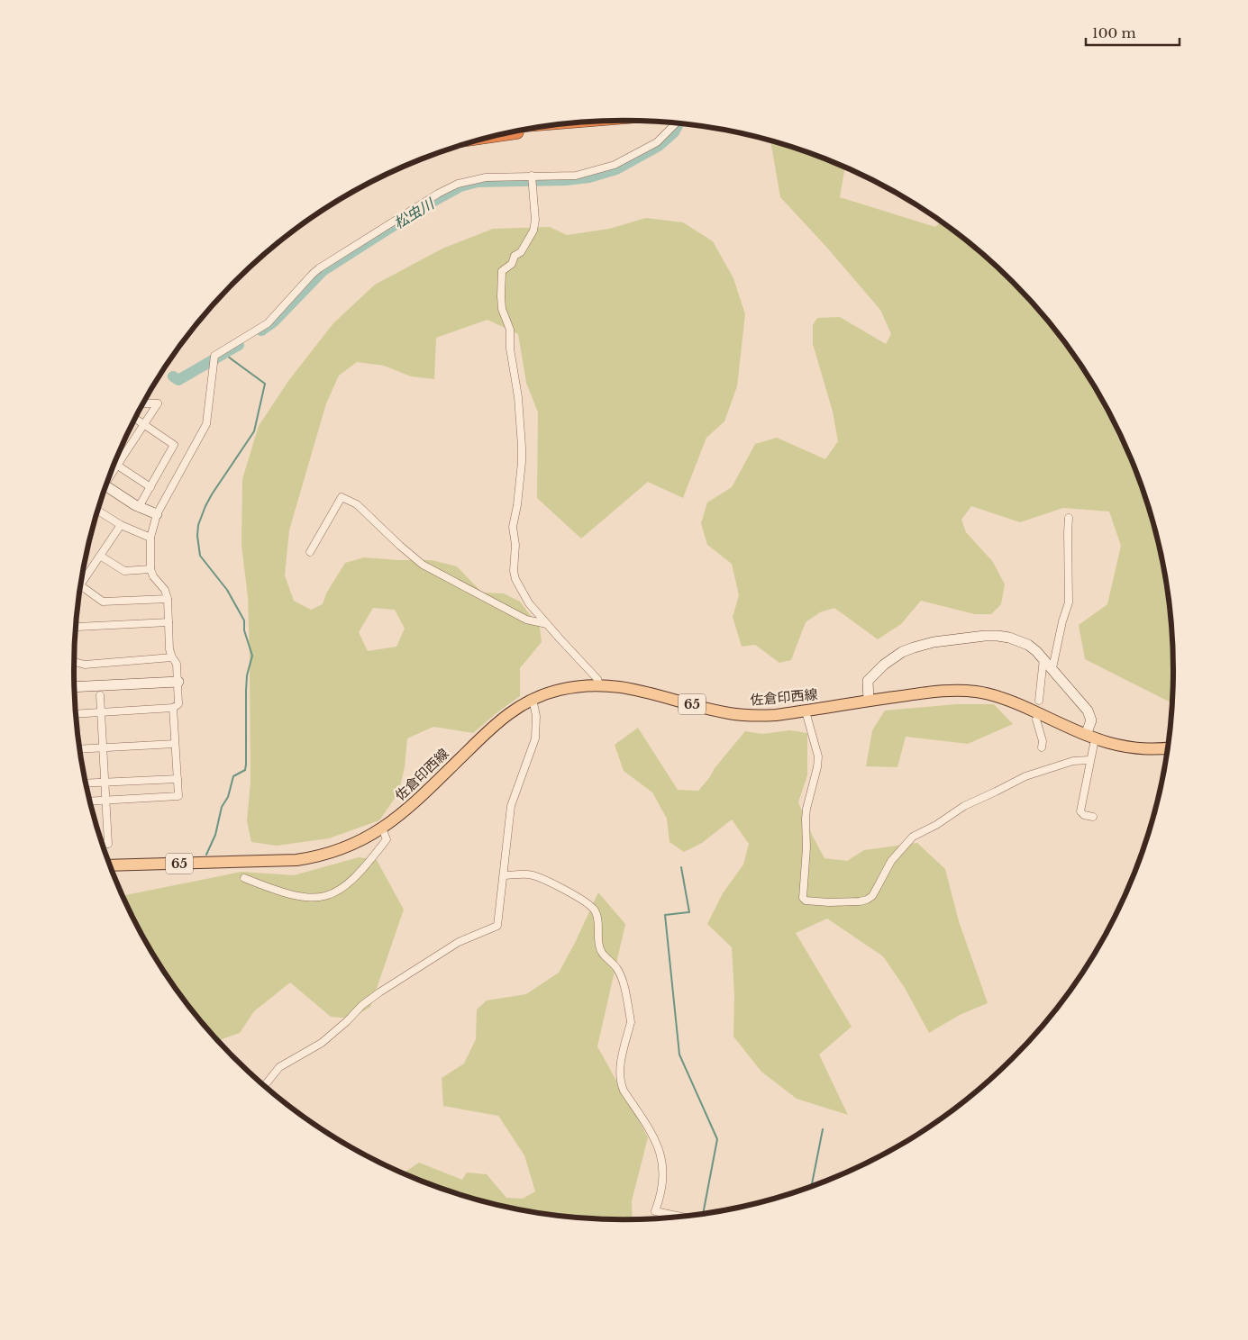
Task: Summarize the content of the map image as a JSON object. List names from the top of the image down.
{
  "streets": {
    "main road": ["佐倉印西線", "65"]
  },
  "water": ["松虫川"],
  "scale_bar": "100 m"
}
